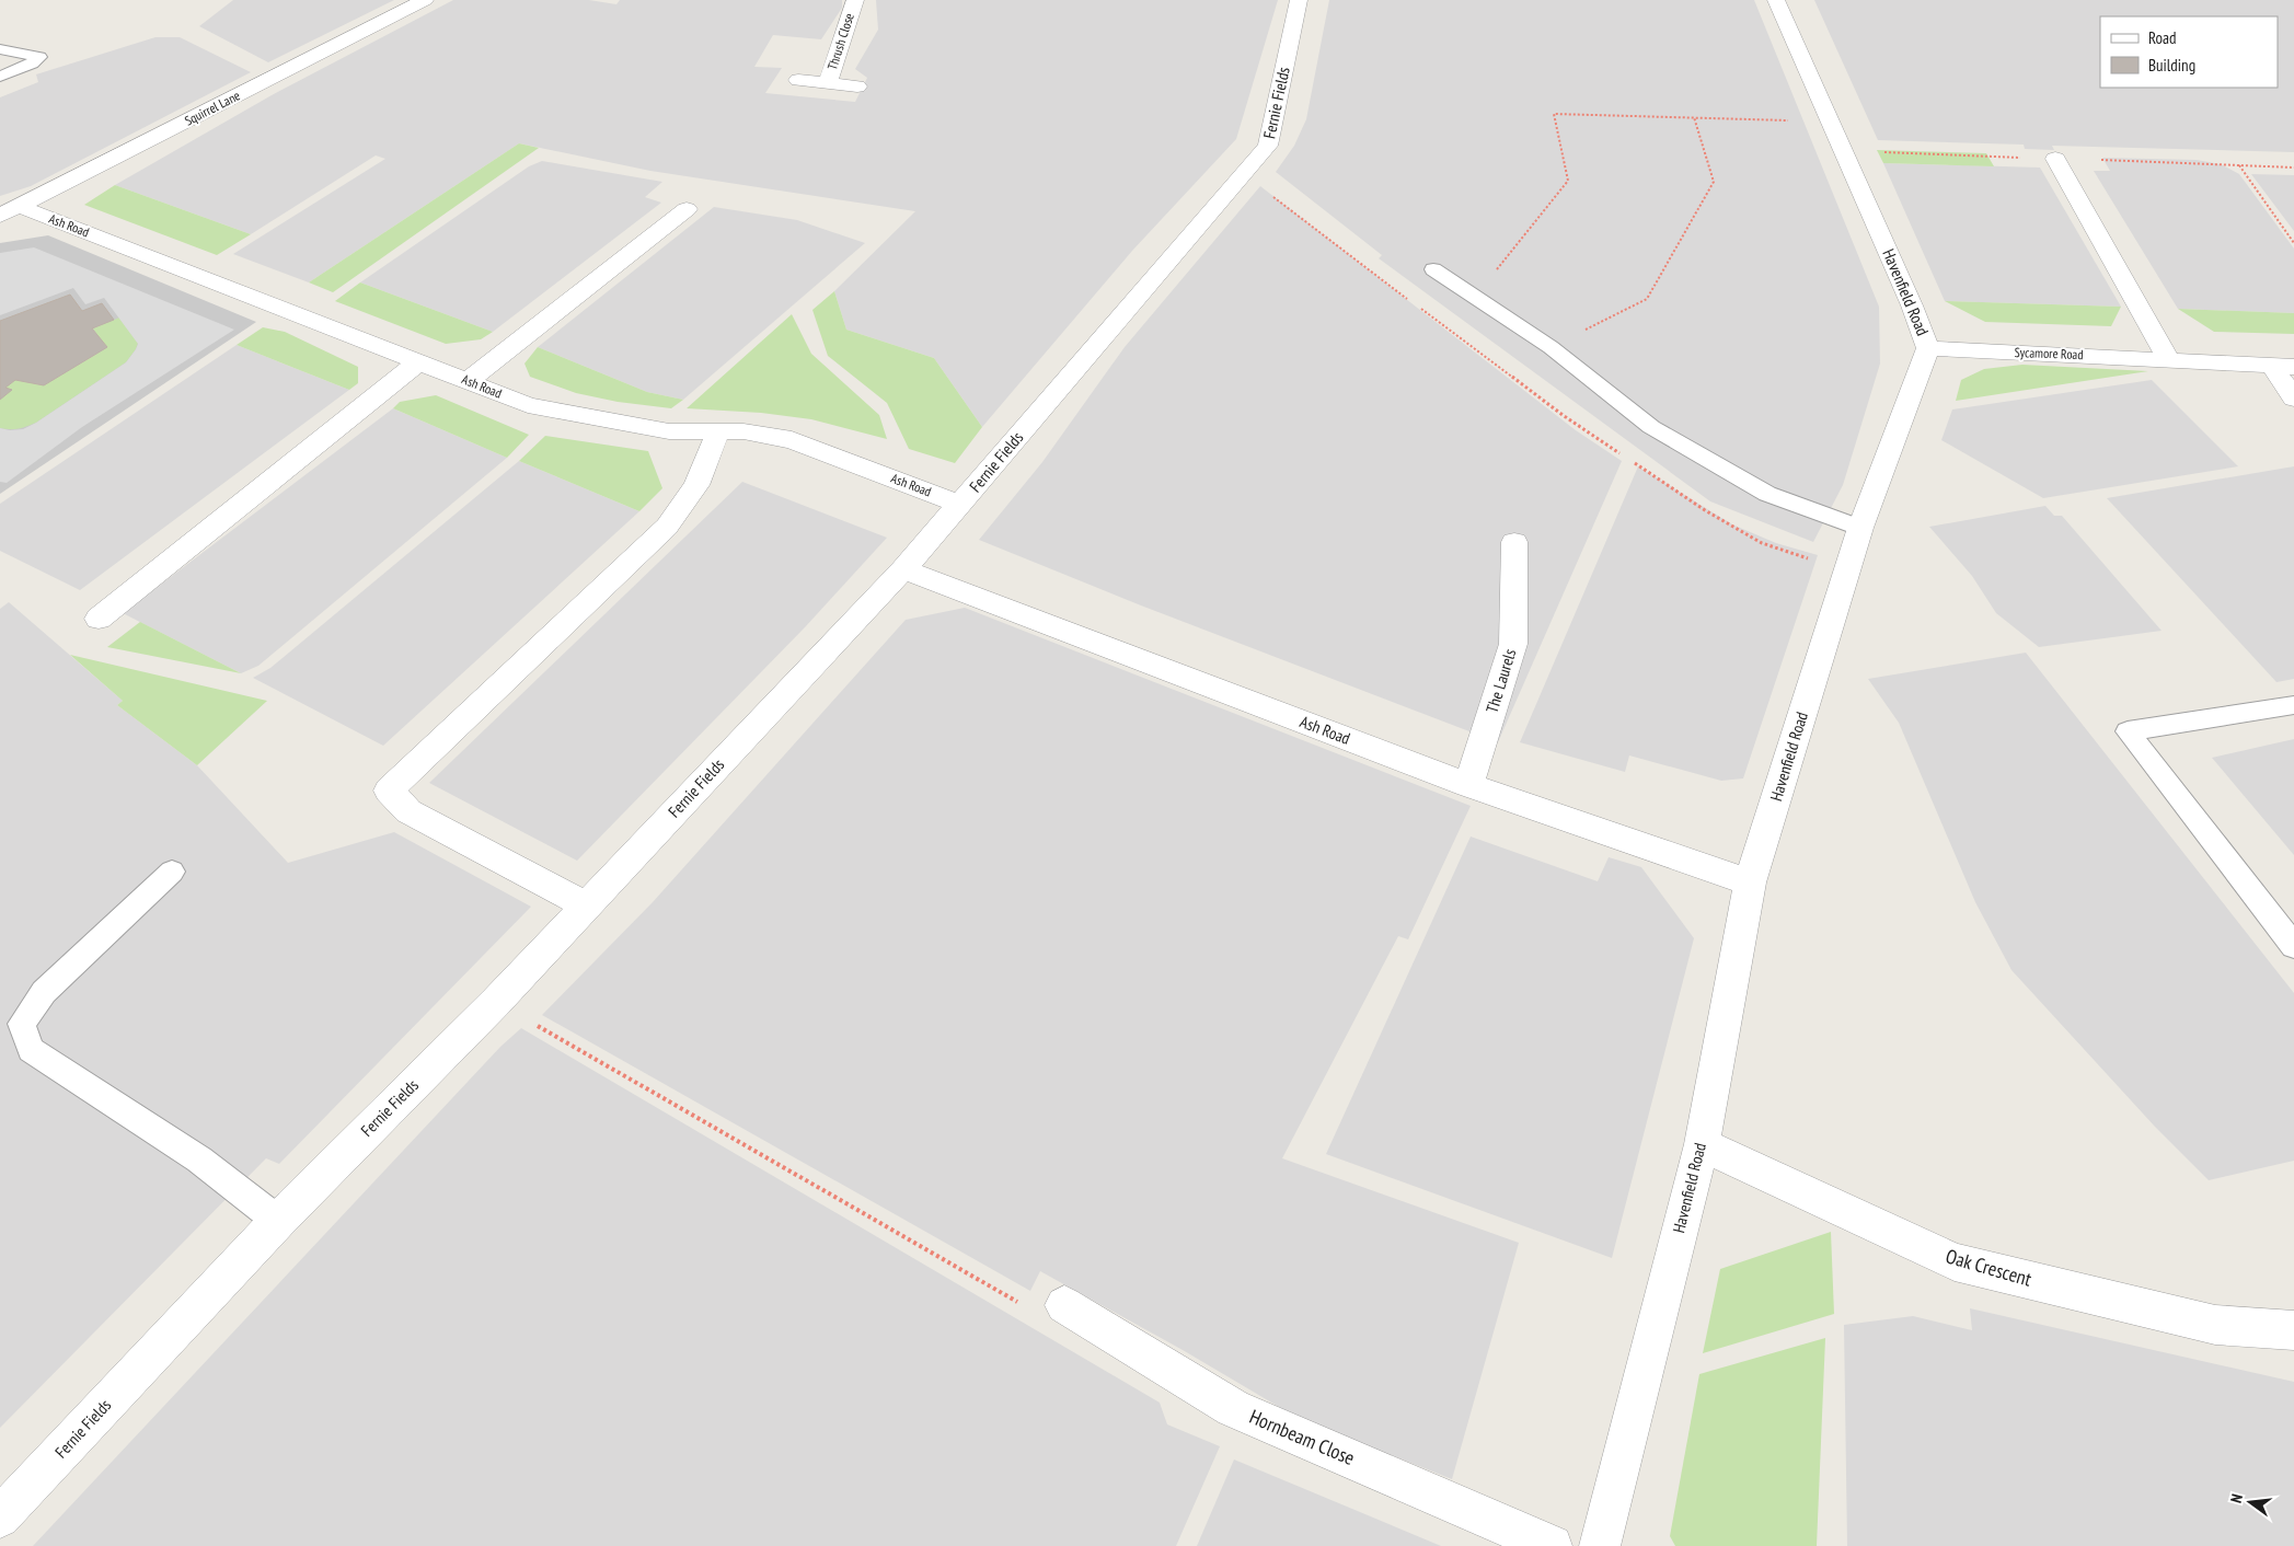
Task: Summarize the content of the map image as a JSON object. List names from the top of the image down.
{
  "streets": {
    "street": [
      "Thrush Close",
      "Fernie Fields",
      "Squirrel Lane",
      "Ash Road",
      "Havenfield Road",
      "Sycamore Road",
      "The Laurels",
      "Oak Crescent",
      "Hornbeam Close"
    ]
  },
  "crossings": [
    ["Fernie Fields", "Ash Road"],
    ["Squirrel Lane", "Ash Road"],
    ["Ash Road", "Havenfield Road"],
    ["Ash Road", "The Laurels"],
    ["Havenfield Road", "Sycamore Road"],
    ["Havenfield Road", "Oak Crescent"]
  ],
  "legend": ["Road", "Building"],
  "north": "left"
}
